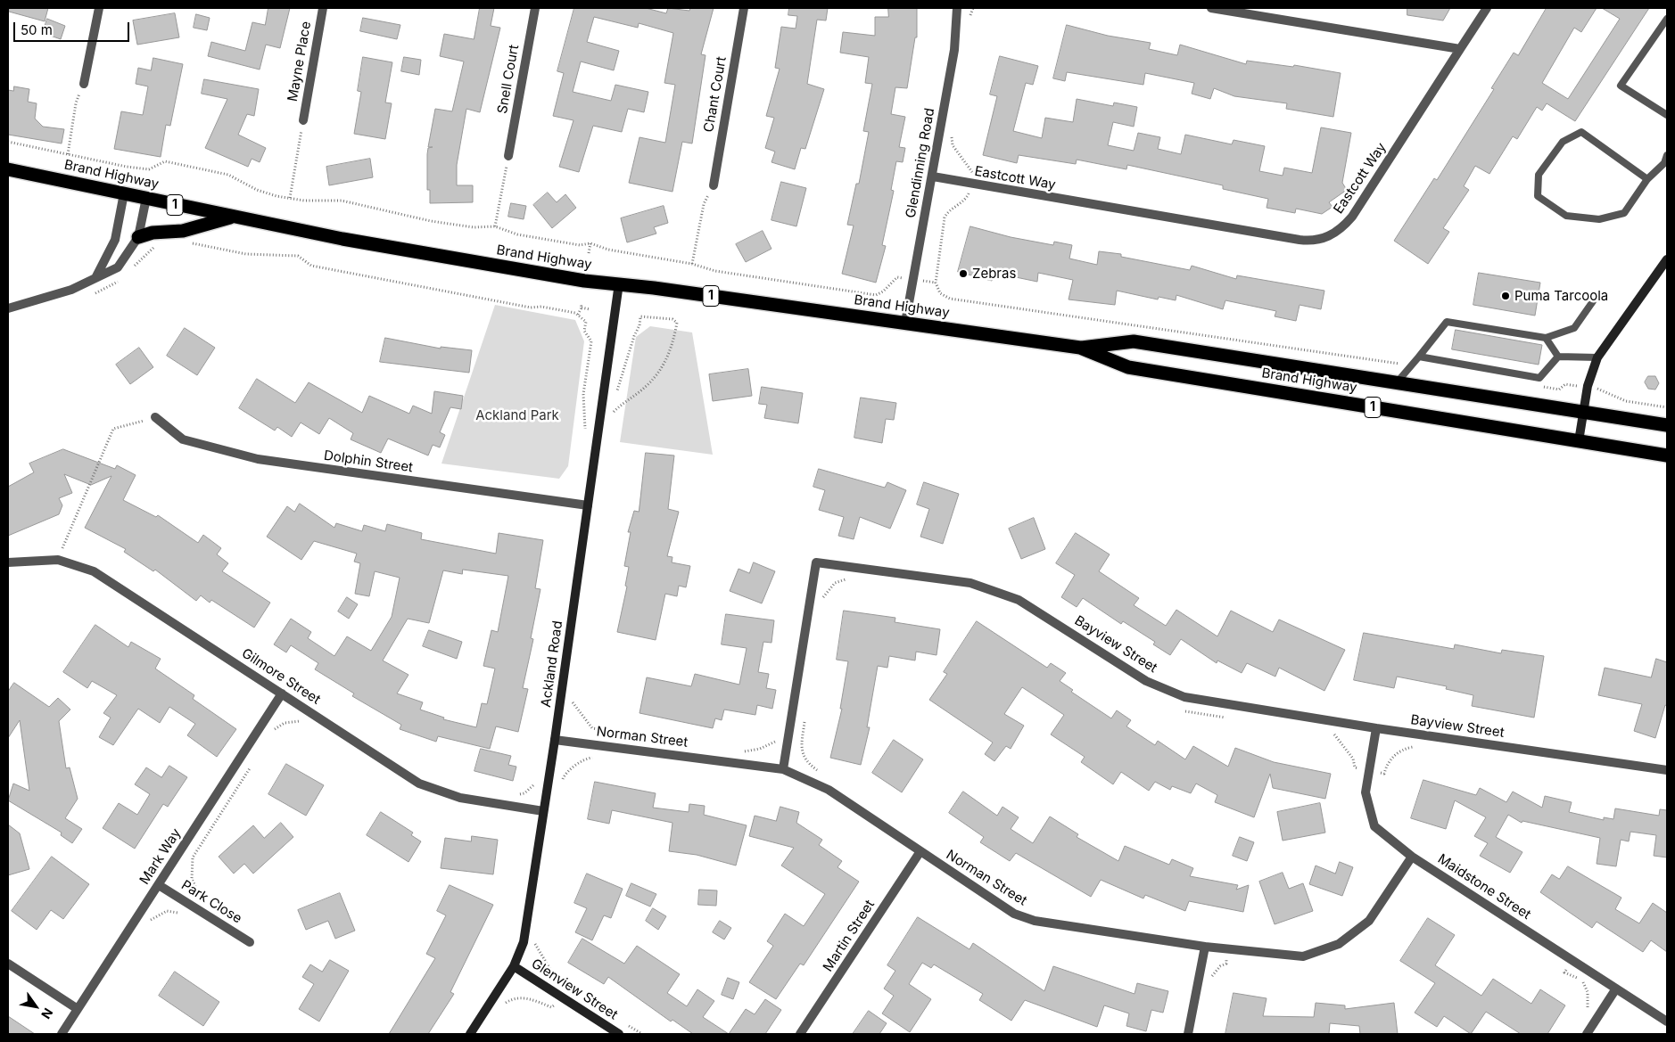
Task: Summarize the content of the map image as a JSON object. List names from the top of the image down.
{
  "streets": {
    "highway": ["Brand Highway", "1"],
    "main road": ["Ackland Road", "Glenview Street"],
    "street": [
      "Mayne Place",
      "Snell Court",
      "Chant Court",
      "Glendinning Road",
      "Eastcott Way",
      "Dolphin Street",
      "Bayview Street",
      "Gilmore Street",
      "Norman Street",
      "Mark Way",
      "Maidstone Street",
      "Park Close",
      "Martin Street"
    ]
  },
  "crossings": [
    ["Glendinning Road", "Brand Highway"],
    ["Glendinning Road", "Eastcott Way"],
    ["Brand Highway", "Ackland Road"],
    ["Dolphin Street", "Ackland Road"],
    ["Bayview Street", "Norman Street"],
    ["Bayview Street", "Maidstone Street"],
    ["Ackland Road", "Gilmore Street"],
    ["Ackland Road", "Norman Street"],
    ["Ackland Road", "Glenview Street"],
    ["Gilmore Street", "Mark Way"],
    ["Norman Street", "Maidstone Street"],
    ["Norman Street", "Martin Street"],
    ["Mark Way", "Park Close"]
  ],
  "parks": ["Ackland Park"],
  "places": ["Zebras", "Puma Tarcoola"],
  "scale_bar": "50 m",
  "north": "bottom right"
}
